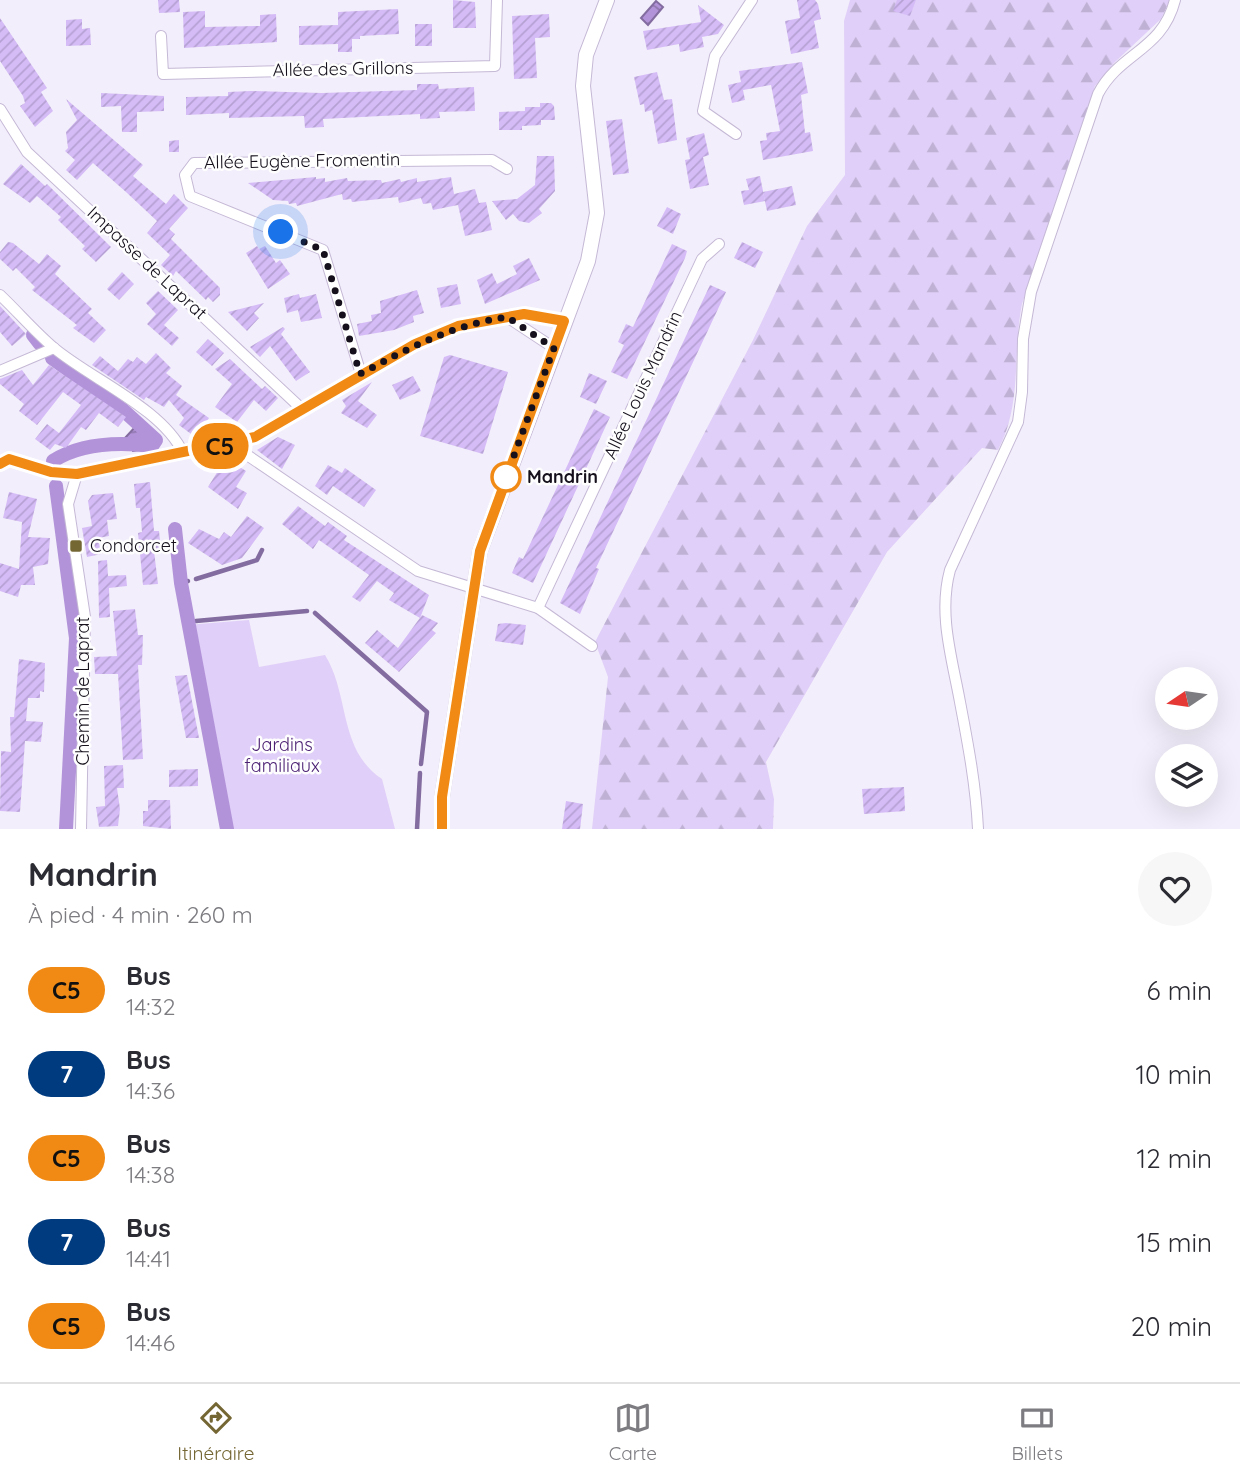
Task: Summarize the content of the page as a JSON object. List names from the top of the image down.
{
  "streets": {
    "street": [
      "Allée des Grillons",
      "Allée Eugène Fromentin",
      "Impasse de Laprat",
      "Allée Louis Mandrin",
      "Chemin de Laprat"
    ]
  },
  "parks": ["Jardins familiaux"],
  "places": {
    "other": ["Mandrin"],
    "transit": ["Condorcet"]
  },
  "lines": ["bus line C5"],
  "north": "left",
  "page": {
    "on_map": "C5",
    "heading": ["Mandrin", "À pied · 4 min · 260 m"],
    "list": [
      {
        "mark": "C5",
        "name": "Bus",
        "note": "14:32",
        "value": "6 min"
      },
      {
        "mark": "7",
        "name": "Bus",
        "note": "14:36",
        "value": "10 min"
      },
      {
        "mark": "C5",
        "name": "Bus",
        "note": "14:38",
        "value": "12 min"
      },
      {
        "mark": "7",
        "name": "Bus",
        "note": "14:41",
        "value": "15 min"
      },
      {
        "mark": "C5",
        "name": "Bus",
        "note": "14:46",
        "value": "20 min"
      }
    ],
    "tabs": ["Itinéraire", "Carte", "Billets"]
  }
}
